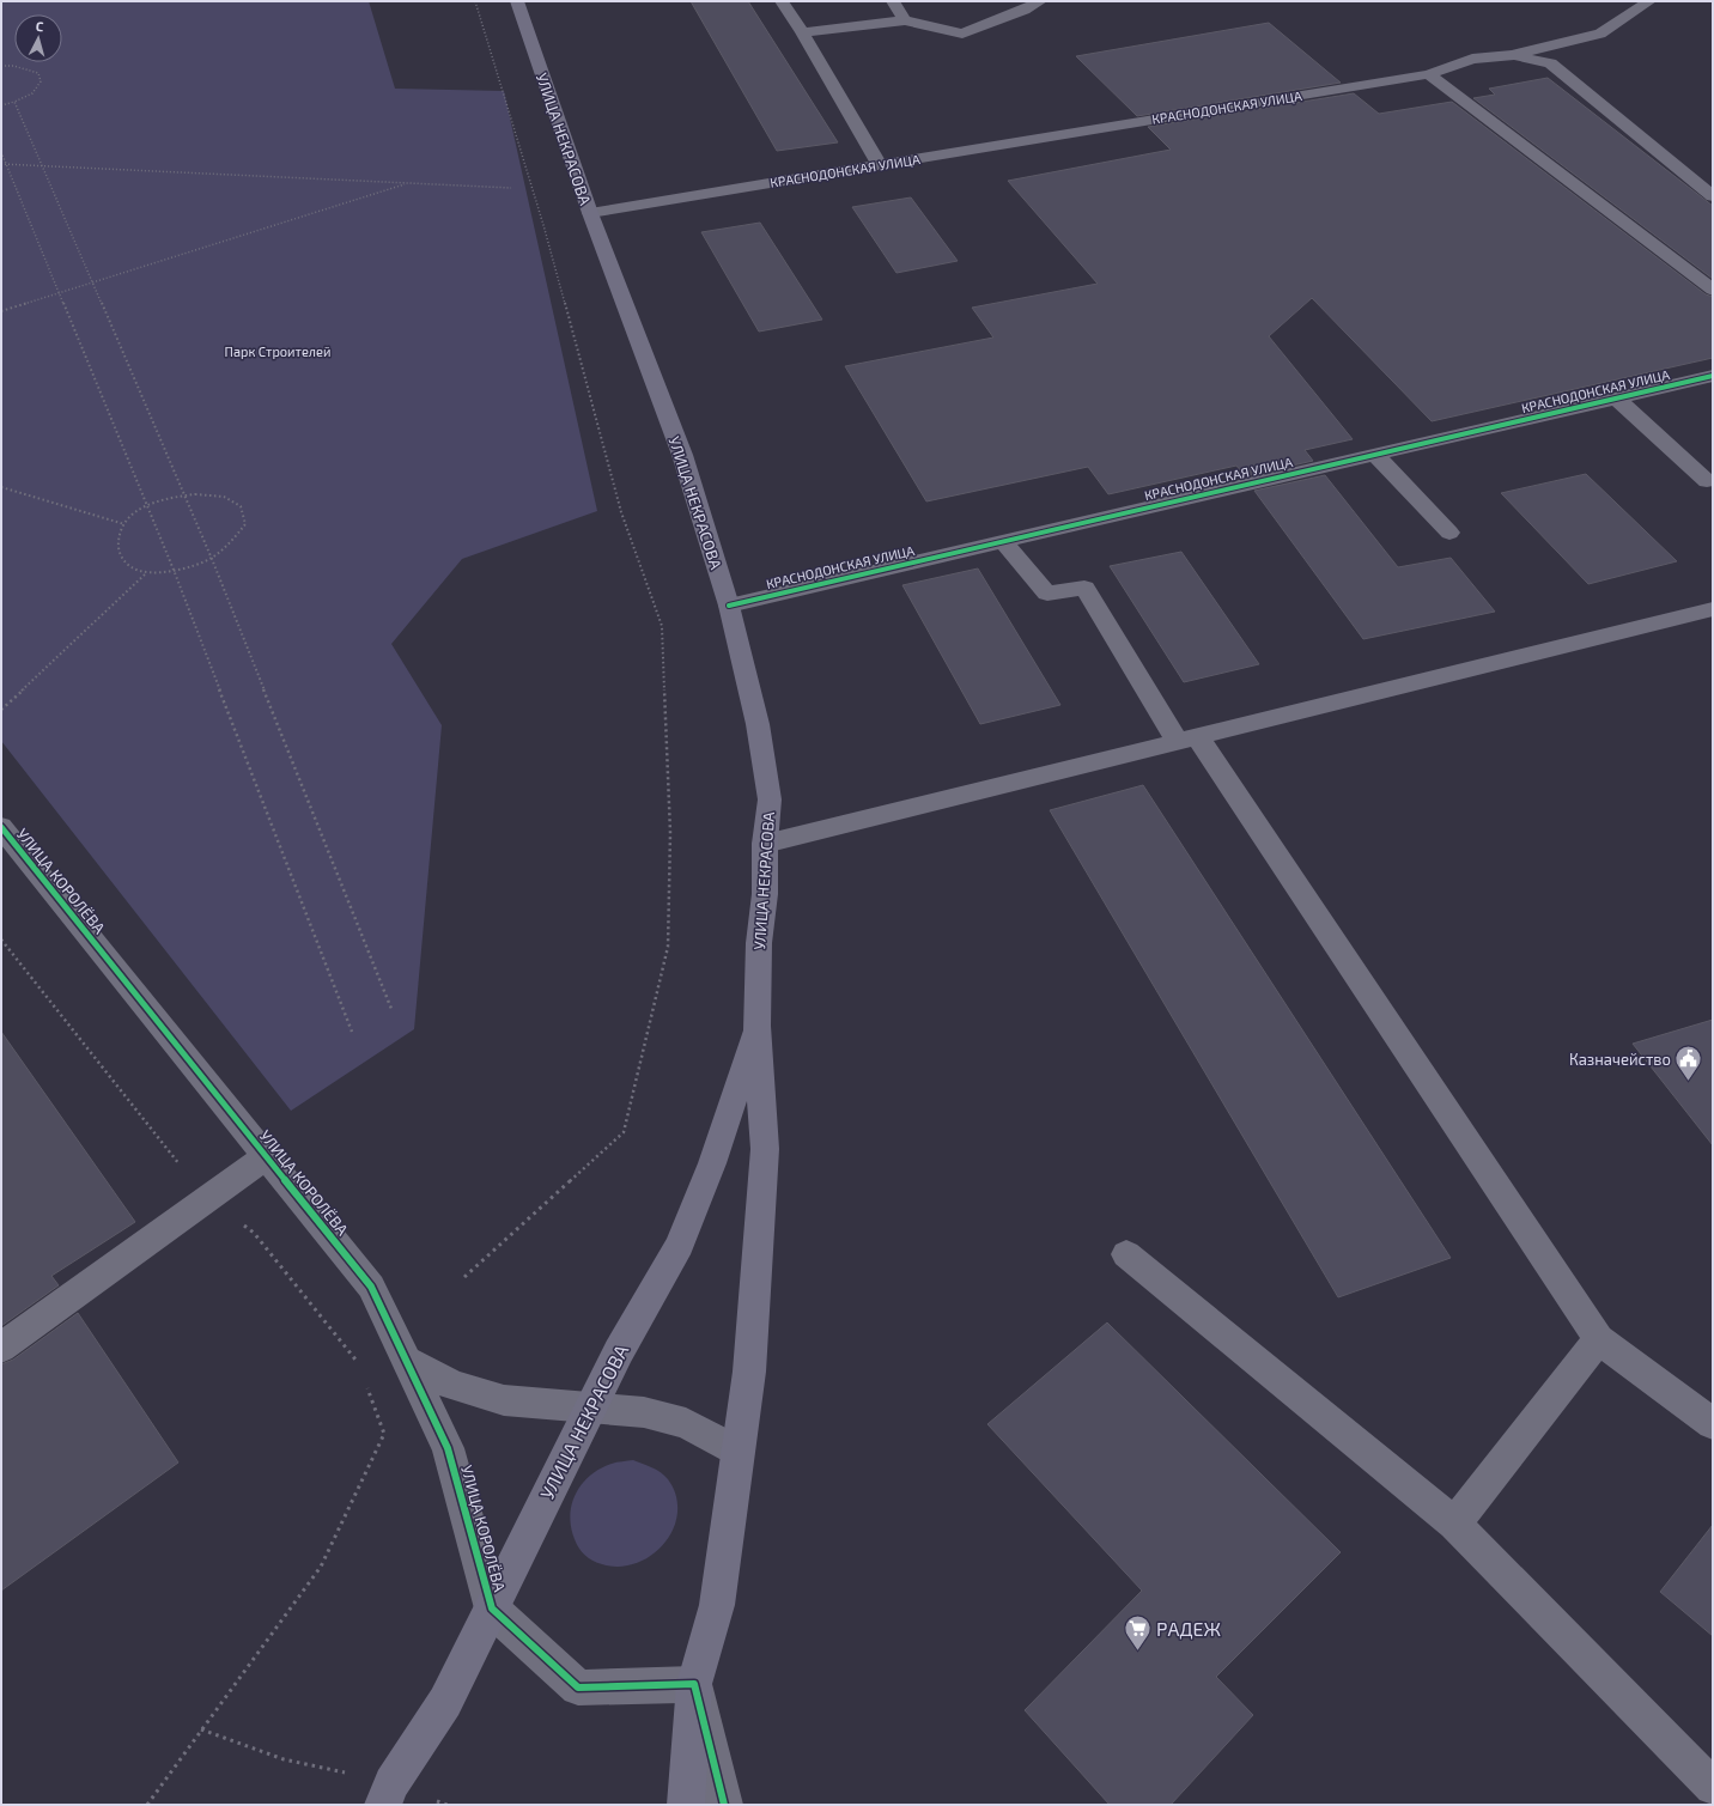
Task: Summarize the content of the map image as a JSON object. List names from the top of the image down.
{
  "streets": {
    "main road": ["УЛИЦА НЕКРАСОВА"],
    "street": ["КРАСНОДОНСКАЯ УЛИЦА", "УЛИЦА КОРОЛЁВА"]
  },
  "crossings": [
    ["КРАСНОДОНСКАЯ УЛИЦА", "УЛИЦА НЕКРАСОВА"],
    ["УЛИЦА НЕКРАСОВА", "УЛИЦА КОРОЛЁВА"]
  ],
  "parks": ["Парк Строителей"],
  "places": {
    "public building": ["Казначейство"],
    "supermarket": ["РАДЕЖ"]
  },
  "north": "top"
}
